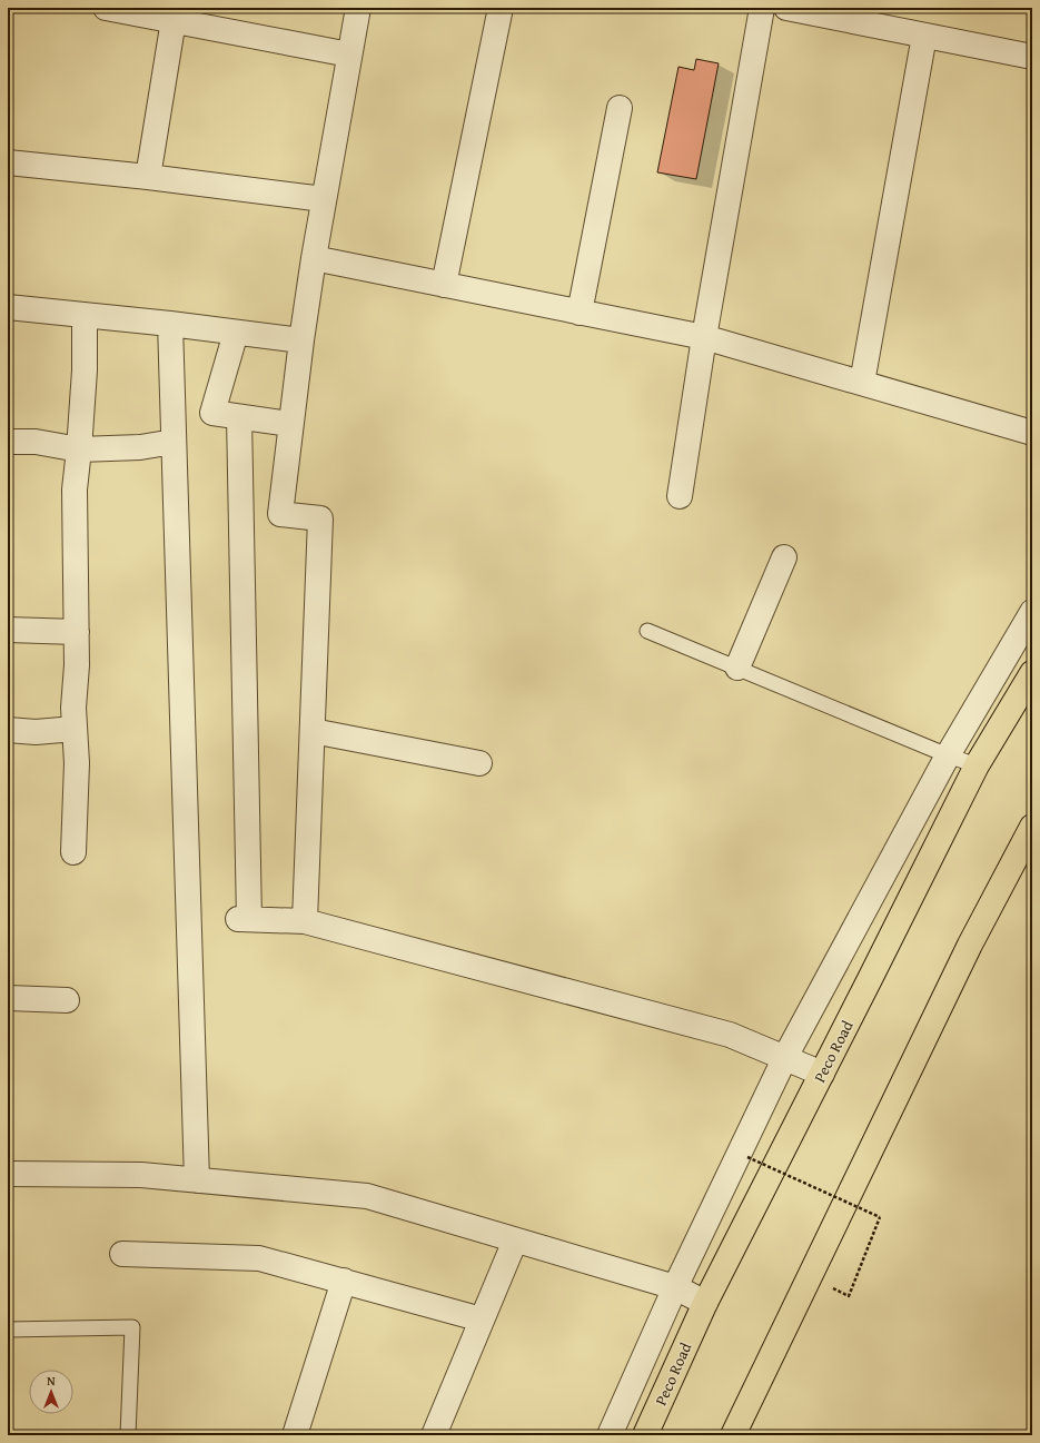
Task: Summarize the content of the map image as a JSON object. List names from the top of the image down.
{
  "streets": {
    "main road": ["Peco Road"]
  },
  "north": "top"
}
